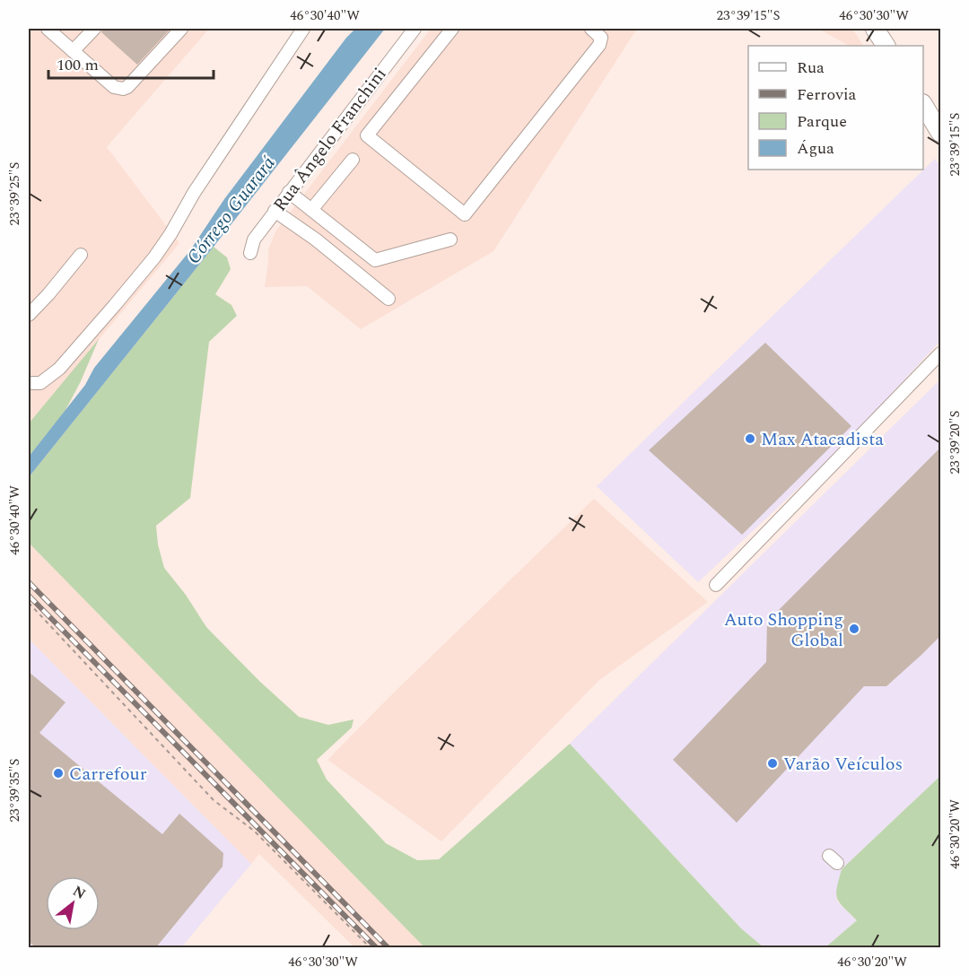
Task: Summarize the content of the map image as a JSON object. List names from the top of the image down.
{
  "streets": {
    "street": ["Rua Ângelo Franchini"]
  },
  "water": ["Córrego Guarará"],
  "places": [
    "Max Atacadista",
    "Auto Shopping Global",
    "Varão Veículos",
    "Carrefour"
  ],
  "legend": [
    "Rua",
    "Ferrovia",
    "Parque",
    "Água"
  ],
  "scale_bar": "100 m",
  "north": "top right",
  "coordinates": [
    "46°30'40\"W",
    "23°39'15\"S",
    "46°30'30\"W",
    "23°39'25\"S",
    "23°39'20\"S",
    "23°39'35\"S",
    "46°30'20\"W"
  ]
}
